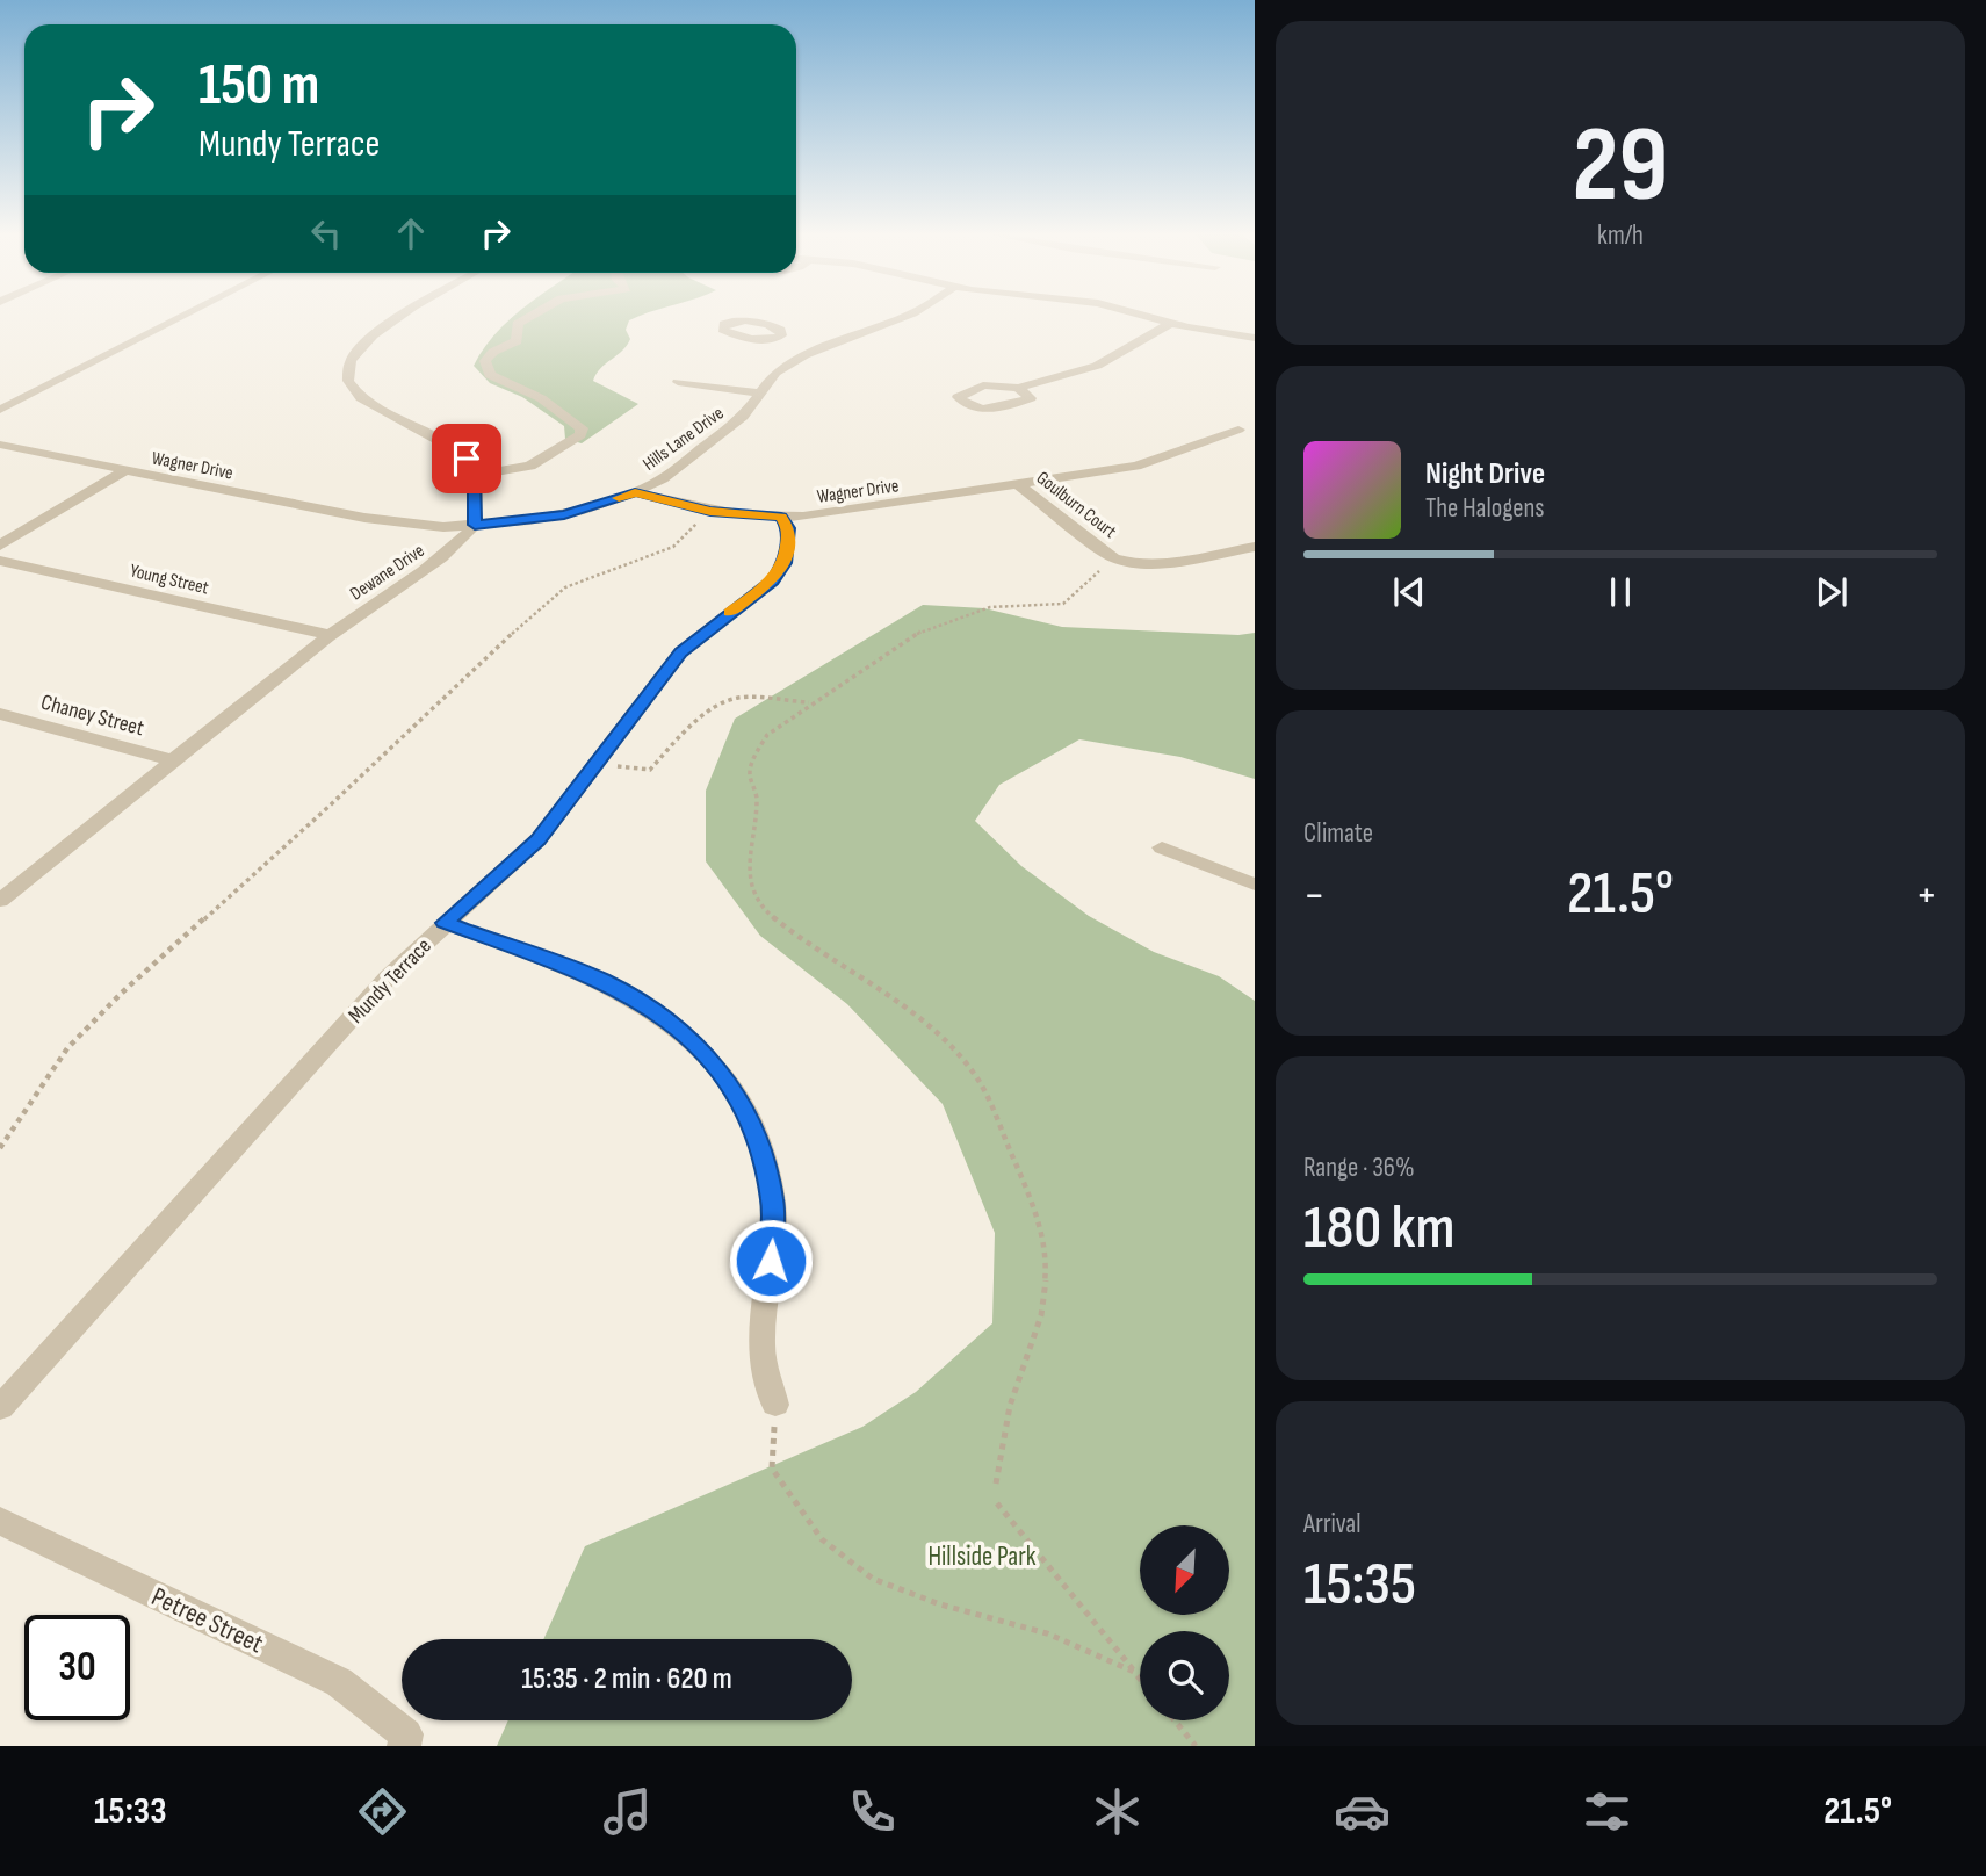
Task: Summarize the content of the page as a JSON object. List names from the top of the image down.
{
  "streets": {
    "street": [
      "Hills Lane Drive",
      "Wagner Drive",
      "Goulburn Court",
      "Dewane Drive",
      "Young Street",
      "Chaney Street",
      "Mundy Terrace",
      "Petree Street"
    ]
  },
  "crossings": [
    ["Hills Lane Drive", "Wagner Drive"],
    ["Wagner Drive", "Goulburn Court"],
    ["Wagner Drive", "Dewane Drive"],
    ["Wagner Drive", "Mundy Terrace"],
    ["Dewane Drive", "Young Street"],
    ["Dewane Drive", "Chaney Street"]
  ],
  "parks": ["Hillside Park"],
  "north": "bottom left",
  "page": {
    "tile": [
      ["29", "km/h"],
      "Climate",
      ["Range · 36%", "180 km"],
      ["Arrival", "15:35"]
    ],
    "turn": ["150 m", "Mundy Terrace"],
    "song": ["Night Drive", "The Halogens"],
    "heat": ["−", "21.5°", "+"],
    "limit": "30",
    "trip": "15:35 · 2 min · 620 m",
    "tabs": ["15:33", "21.5°"]
  }
}
